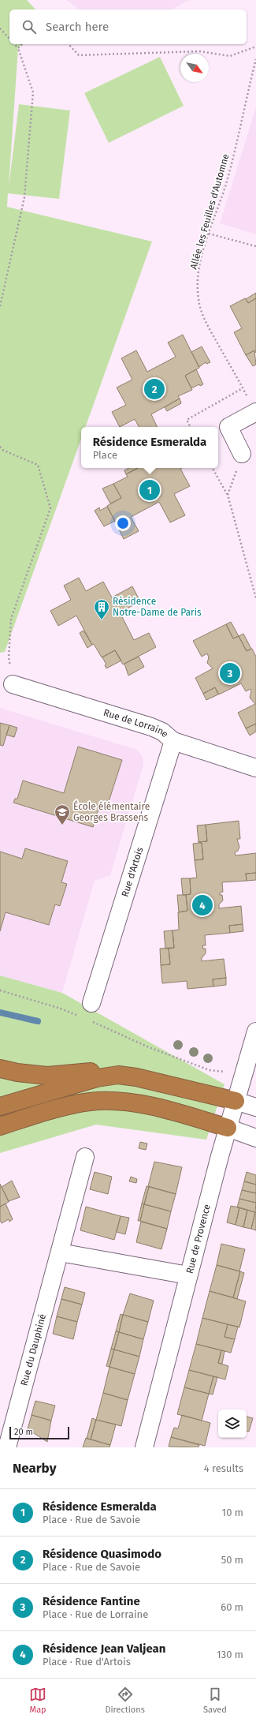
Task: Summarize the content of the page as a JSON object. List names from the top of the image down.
{
  "streets": {
    "street": [
      "Rue de Lorraine",
      "Rue d'Artois",
      "Rue de Provence",
      "Rue du Dauphiné"
    ],
    "path": ["Allée les Feuilles d'Automne"]
  },
  "crossings": [
    ["Rue de Lorraine", "Rue d'Artois"]
  ],
  "places": {
    "building": ["Résidence Notre-Dame de Paris"],
    "school or university": ["École élémentaire Georges Brassens"]
  },
  "scale_bar": "20 m",
  "north": "bottom right",
  "page": {
    "search": "Search here",
    "pins": [
      "2",
      "1",
      "3",
      "4"
    ],
    "popup": ["Résidence Esmeralda", "Place"],
    "scale": "20 m",
    "heading": ["Nearby", "4 results"],
    "list": [
      {
        "mark": "1",
        "name": "Résidence Esmeralda",
        "note": "Place · Rue de Savoie",
        "value": "10 m"
      },
      {
        "mark": "2",
        "name": "Résidence Quasimodo",
        "note": "Place · Rue de Savoie",
        "value": "50 m"
      },
      {
        "mark": "3",
        "name": "Résidence Fantine",
        "note": "Place · Rue de Lorraine",
        "value": "60 m"
      },
      {
        "mark": "4",
        "name": "Résidence Jean Valjean",
        "note": "Place · Rue d'Artois",
        "value": "130 m"
      }
    ],
    "nav": ["Map", "Directions", "Saved"]
  }
}
